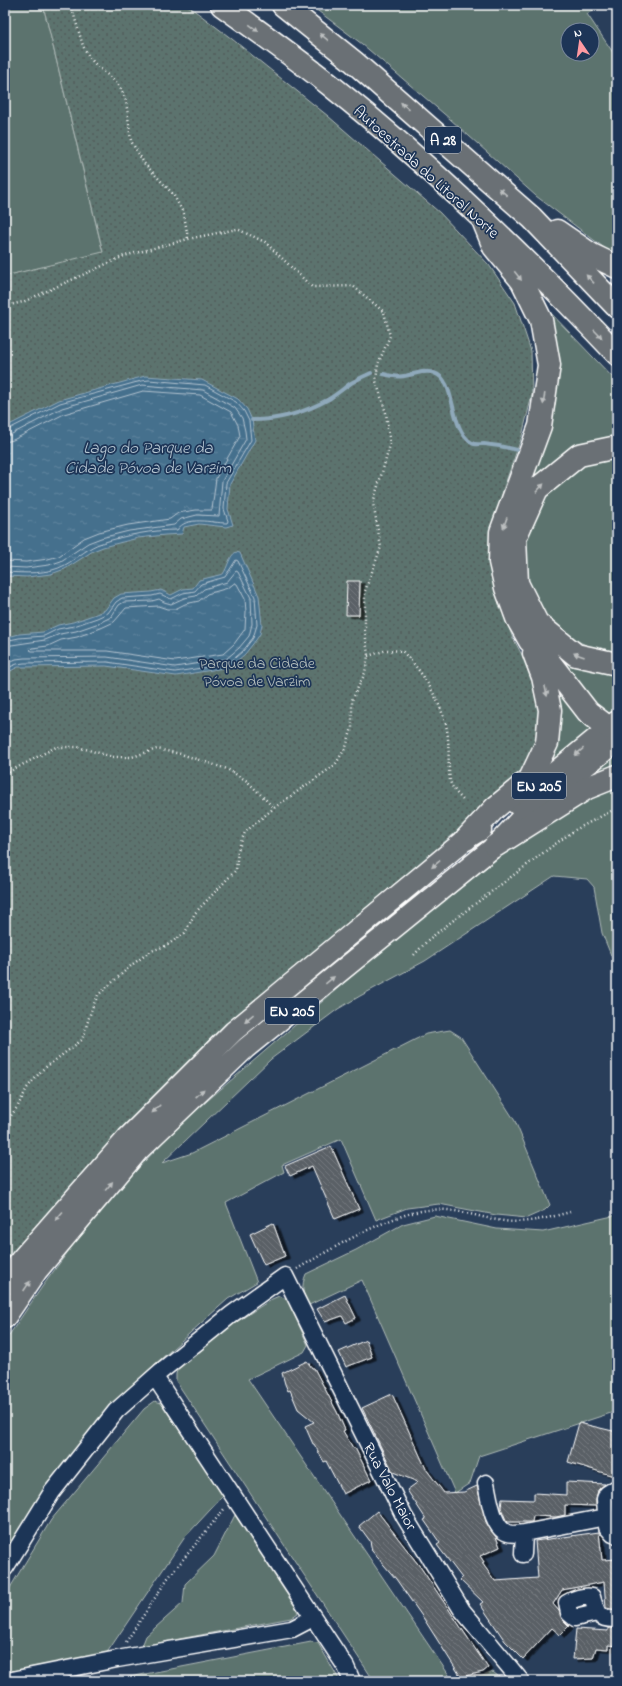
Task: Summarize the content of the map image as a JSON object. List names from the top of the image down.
{
  "streets": {
    "highway": ["A 28", "Autoestrada do Litoral Norte"],
    "main road": ["EN 205"],
    "street": ["Rua Valo Maior"]
  },
  "water": ["Lago do Parque da Cidade Póvoa de Varzim"],
  "parks": ["Parque da Cidade Póvoa de Varzim"],
  "north": "top"
}
